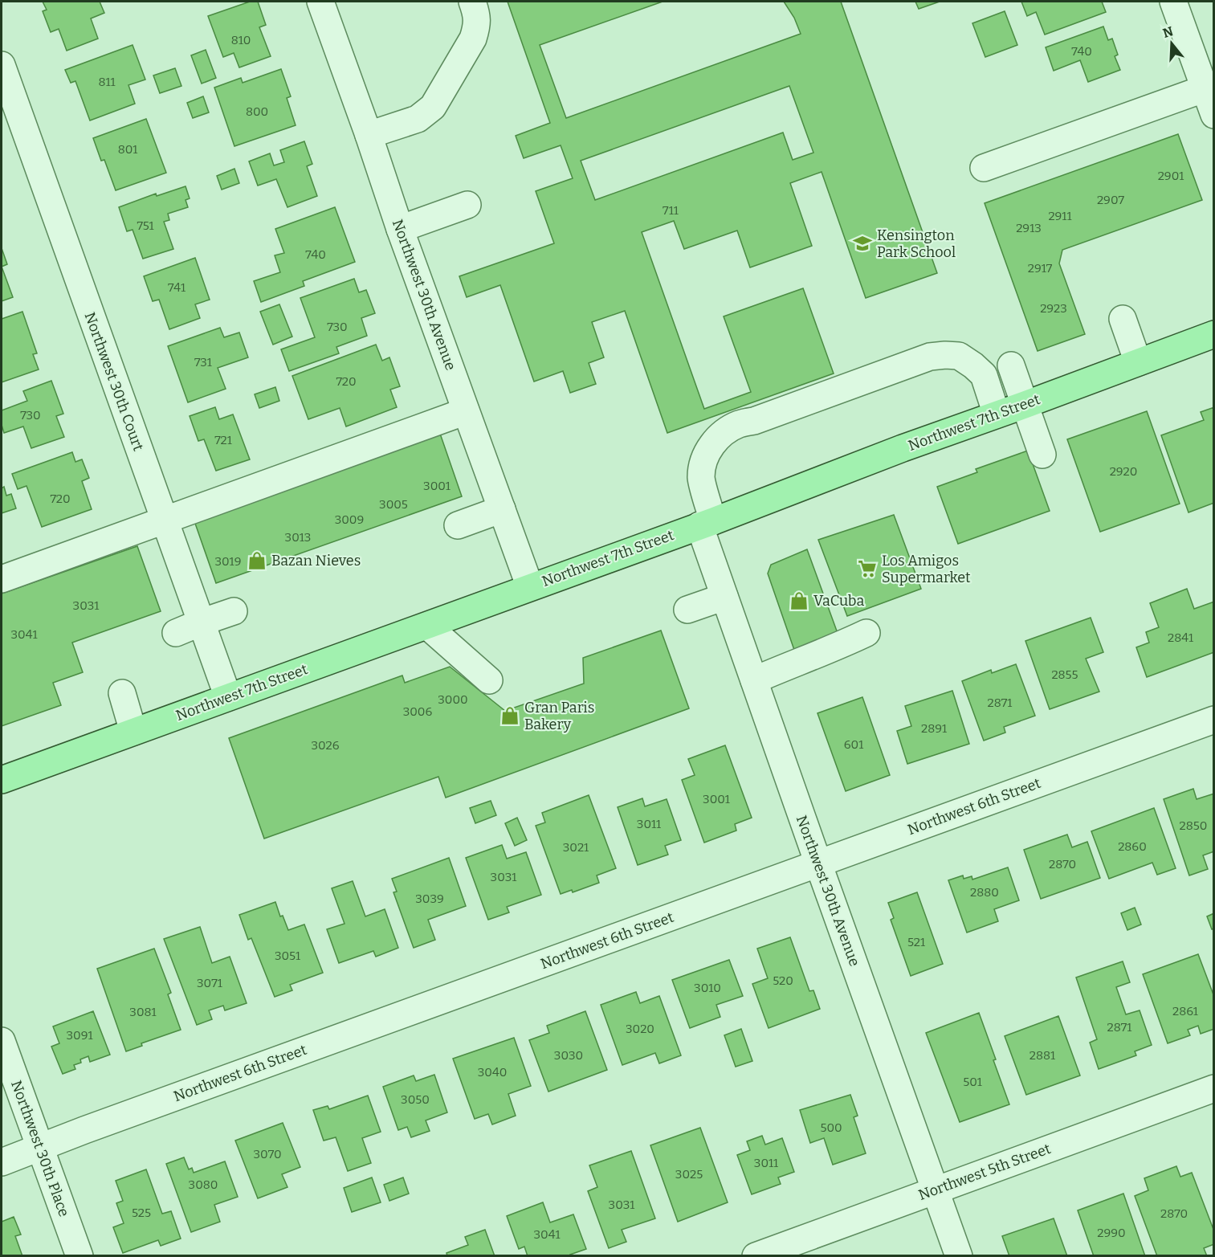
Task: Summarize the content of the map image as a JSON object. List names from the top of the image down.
{
  "streets": {
    "main road": ["Northwest 7th Street"],
    "street": [
      "Northwest 30th Avenue",
      "Northwest 30th Court",
      "Northwest 6th Street",
      "Northwest 30th Place",
      "Northwest 5th Street"
    ]
  },
  "crossings": [
    ["Northwest 30th Avenue", "Northwest 7th Street"],
    ["Northwest 30th Avenue", "Northwest 6th Street"],
    ["Northwest 30th Avenue", "Northwest 5th Street"],
    ["Northwest 30th Court", "Northwest 7th Street"],
    ["Northwest 6th Street", "Northwest 30th Place"]
  ],
  "places": {
    "school or university": ["Kensington Park School"],
    "shop": ["Bazan Nieves", "VaCuba", "Gran Paris Bakery"],
    "supermarket": ["Los Amigos Supermarket"]
  },
  "house_numbers": [
    "810",
    "740",
    "811",
    "800",
    "801",
    "2901",
    "2907",
    "711",
    "2911",
    "751",
    "2913",
    "740",
    "2917",
    "741",
    "2923",
    "730",
    "731",
    "720",
    "730",
    "721",
    "2920",
    "3001",
    "720",
    "3005",
    "3009",
    "3013",
    "3019",
    "3031",
    "3041",
    "2841",
    "2855",
    "3000",
    "2871",
    "3006",
    "2891",
    "601",
    "3026",
    "3001",
    "3011",
    "2850",
    "2860",
    "3021",
    "2870",
    "3031",
    "2880",
    "3039",
    "521",
    "3051",
    "520",
    "3071",
    "3010",
    "2861",
    "3081",
    "2871",
    "3020",
    "3091",
    "3030",
    "2881",
    "3040",
    "501",
    "3050",
    "500",
    "3070",
    "3011",
    "3025",
    "3080",
    "3031",
    "525",
    "2870",
    "2990",
    "3041"
  ],
  "north": "top"
}
